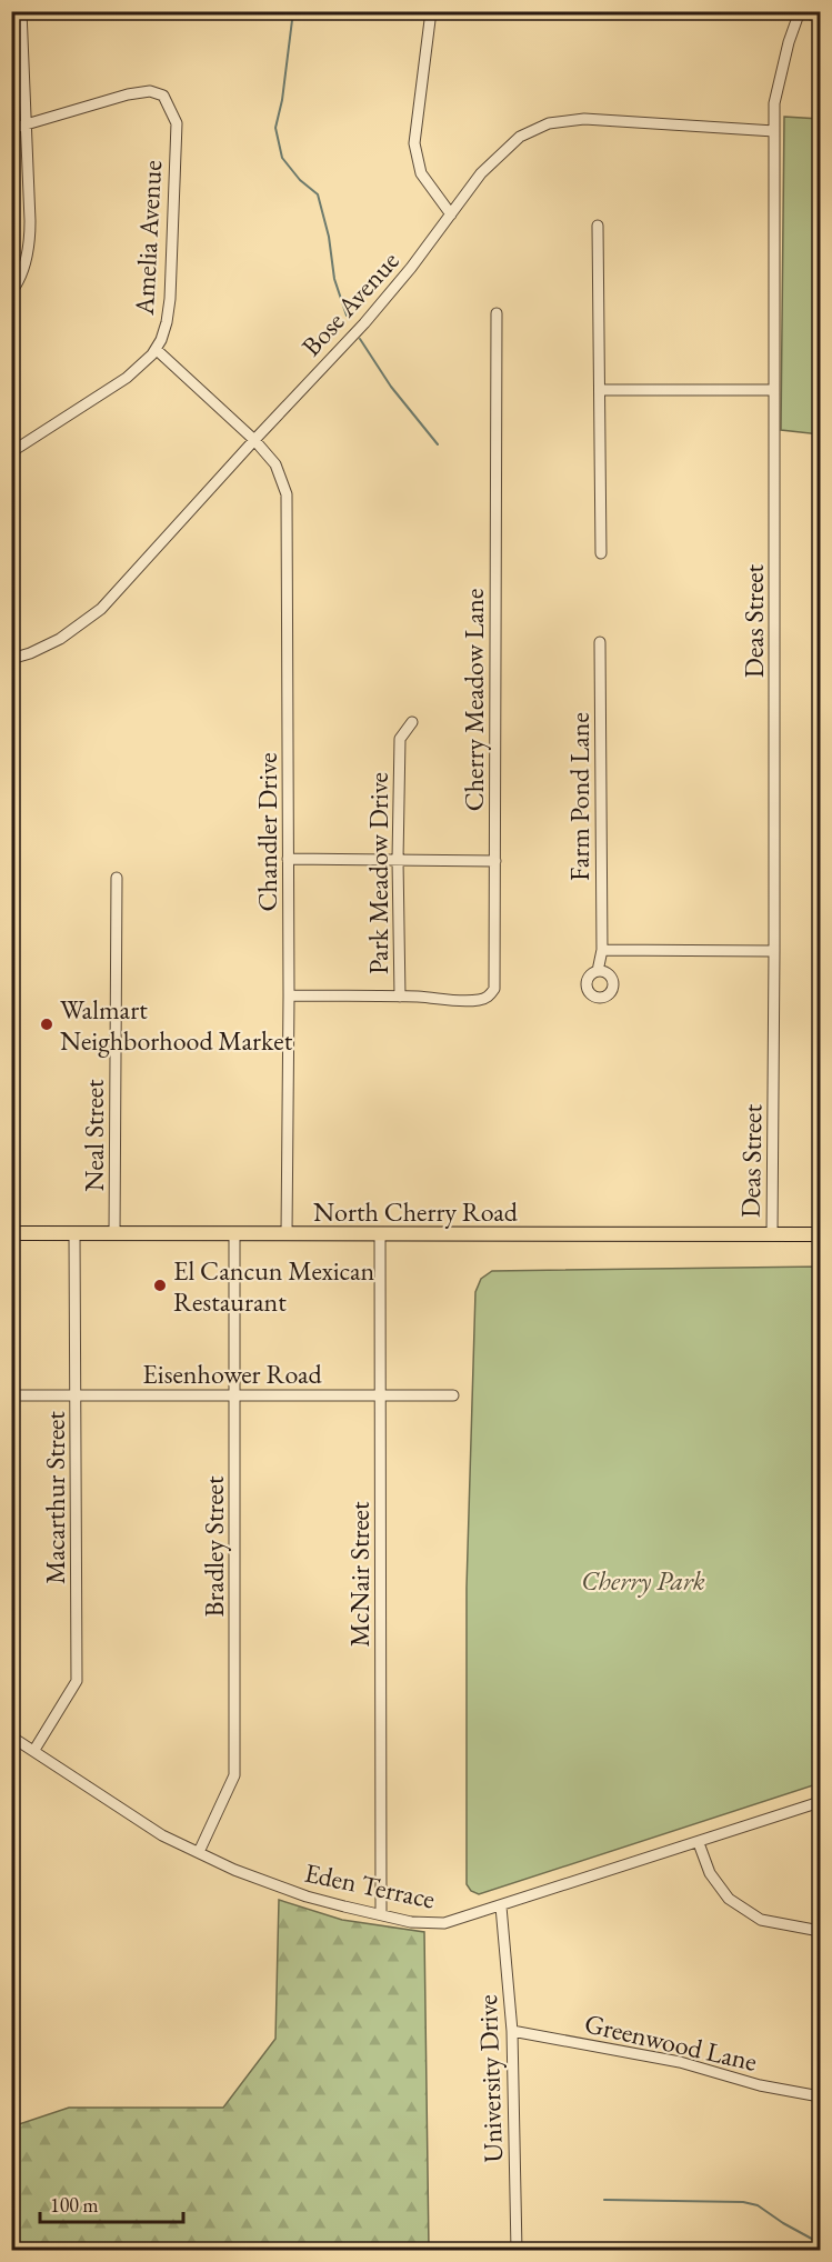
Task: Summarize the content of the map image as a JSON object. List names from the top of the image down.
{
  "streets": {
    "main road": ["North Cherry Road"],
    "street": [
      "Amelia Avenue",
      "Bose Avenue",
      "Deas Street",
      "Cherry Meadow Lane",
      "Farm Pond Lane",
      "Chandler Drive",
      "Park Meadow Drive",
      "Neal Street",
      "Eisenhower Road",
      "Macarthur Street",
      "Bradley Street",
      "McNair Street",
      "Eden Terrace",
      "Greenwood Lane",
      "University Drive"
    ]
  },
  "crossings": [
    ["Amelia Avenue", "Chandler Drive"],
    ["Bose Avenue", "Deas Street"],
    ["Bose Avenue", "Chandler Drive"],
    ["Deas Street", "North Cherry Road"],
    ["Cherry Meadow Lane", "Park Meadow Drive"],
    ["Chandler Drive", "Park Meadow Drive"],
    ["Chandler Drive", "North Cherry Road"],
    ["Neal Street", "North Cherry Road"],
    ["North Cherry Road", "Macarthur Street"],
    ["North Cherry Road", "Bradley Street"],
    ["North Cherry Road", "McNair Street"],
    ["Eisenhower Road", "Macarthur Street"],
    ["Eisenhower Road", "Bradley Street"],
    ["Eisenhower Road", "McNair Street"],
    ["Macarthur Street", "Eden Terrace"],
    ["Bradley Street", "Eden Terrace"],
    ["McNair Street", "Eden Terrace"],
    ["Eden Terrace", "University Drive"],
    ["Greenwood Lane", "University Drive"]
  ],
  "parks": ["Cherry Park"],
  "places": ["Walmart Neighborhood Market", "El Cancun Mexican Restaurant"],
  "scale_bar": "100 m"
}
